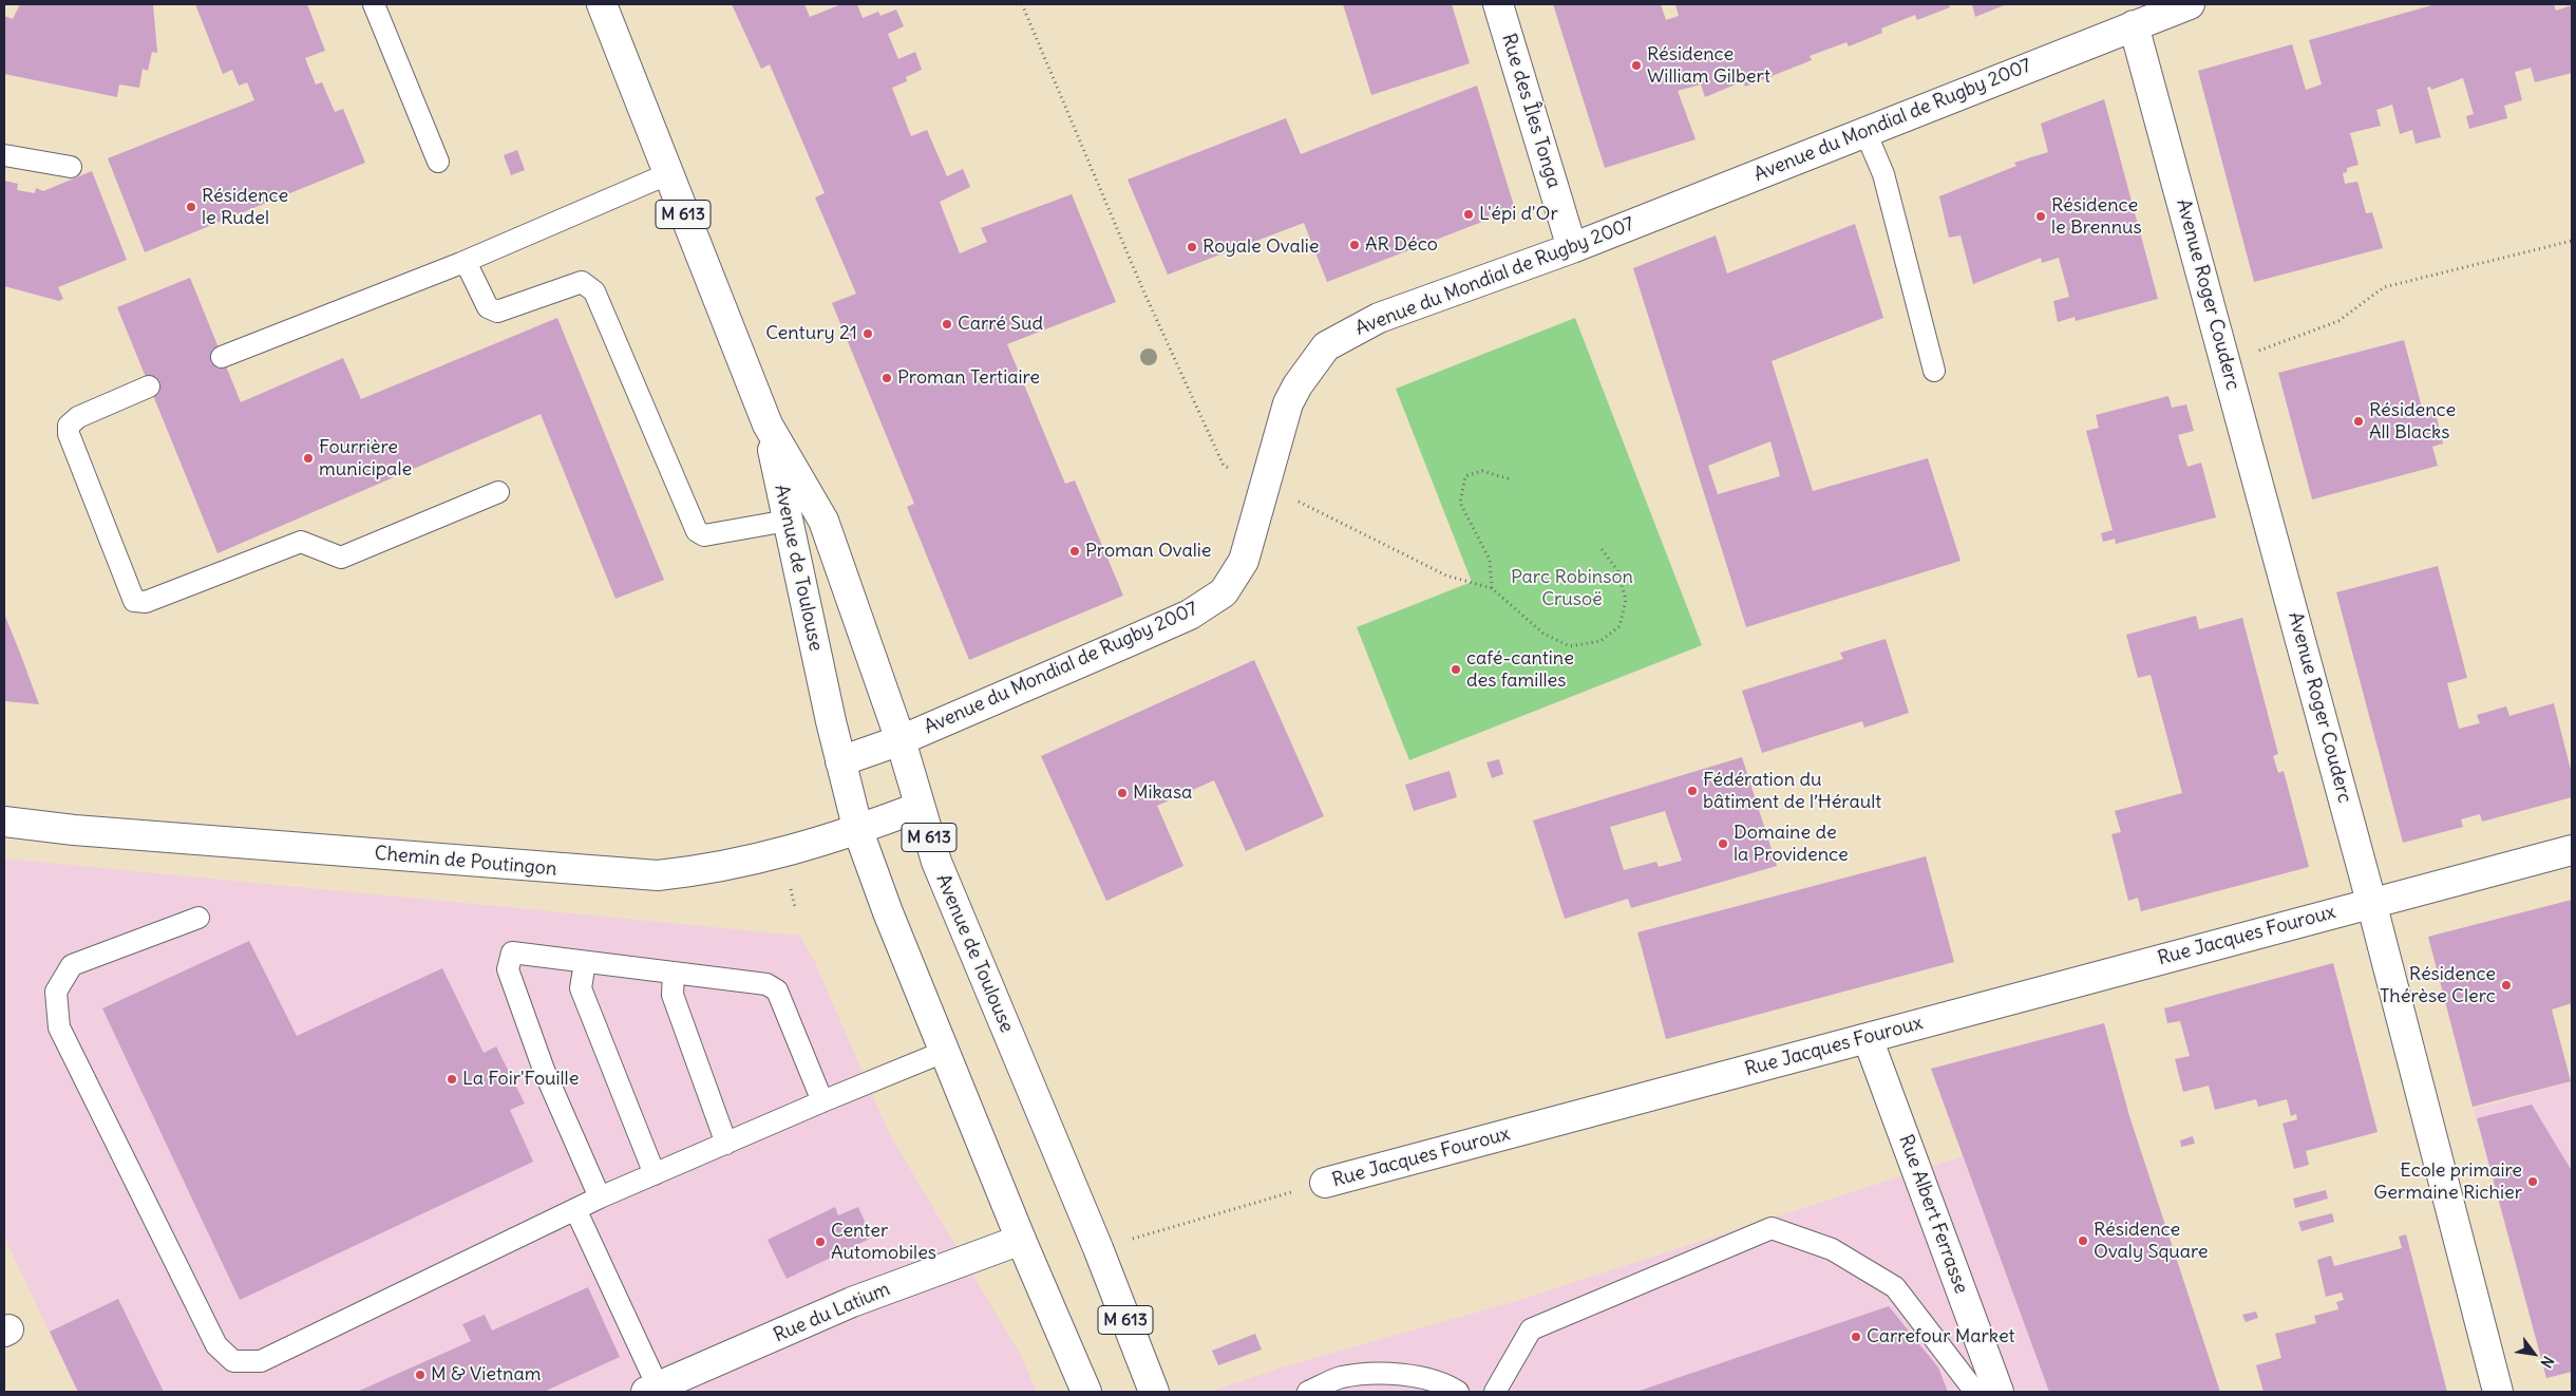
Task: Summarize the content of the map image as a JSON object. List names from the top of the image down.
{
  "streets": {
    "street": [
      "Rue des Îles Tonga",
      "Avenue du Mondial de Rugby 2007",
      "M 613",
      "Avenue Roger Couderc",
      "Avenue de Toulouse",
      "Chemin de Poutingon",
      "Rue Jacques Fouroux",
      "Rue Albert Ferrasse",
      "Rue du Latium"
    ]
  },
  "crossings": [
    ["Rue des Îles Tonga", "Avenue du Mondial de Rugby 2007"],
    ["Avenue du Mondial de Rugby 2007", "Avenue Roger Couderc"],
    ["Avenue du Mondial de Rugby 2007", "Avenue de Toulouse"],
    ["Avenue Roger Couderc", "Rue Jacques Fouroux"],
    ["Avenue de Toulouse", "Chemin de Poutingon"],
    ["Avenue de Toulouse", "Rue Jacques Fouroux"],
    ["Avenue de Toulouse", "Rue du Latium"],
    ["Rue Jacques Fouroux", "Rue Albert Ferrasse"]
  ],
  "parks": ["Parc Robinson Crusoë"],
  "places": [
    "Résidence William Gilbert",
    "Résidence le Rudel",
    "L'épi d'Or",
    "Résidence le Brennus",
    "AR Déco",
    "Royale Ovalie",
    "Carré Sud",
    "Century 21",
    "Proman Tertiaire",
    "Résidence All Blacks",
    "Fourrière municipale",
    "Proman Ovalie",
    "café-cantine des familles",
    "Fédération du bâtiment de l’Hérault",
    "Mikasa",
    "Domaine de la Providence",
    "Résidence Thérèse Clerc",
    "La Foir'Fouille",
    "Ecole primaire Germaine Richier",
    "Résidence Ovaly Square",
    "Center Automobiles",
    "Carrefour Market",
    "M & Vietnam"
  ],
  "north": "bottom right"
}
